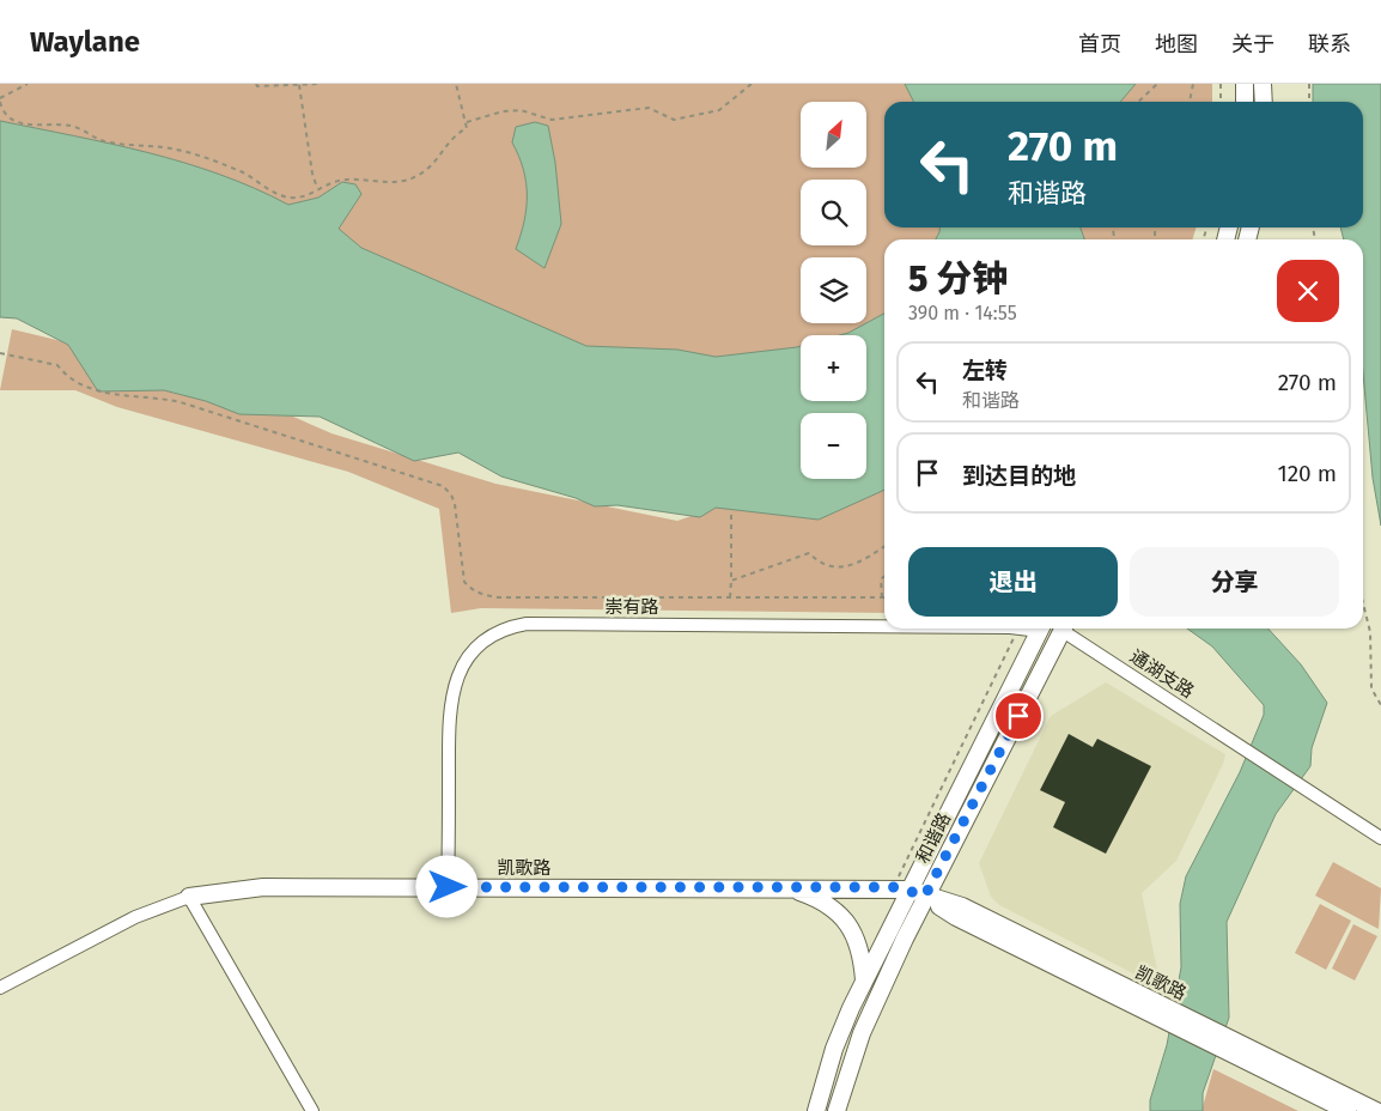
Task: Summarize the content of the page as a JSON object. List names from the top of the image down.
{
  "streets": {
    "main road": ["和谐路", "凯歌路"],
    "street": ["崇有路", "通湖支路"]
  },
  "crossings": [
    ["崇有路", "凯歌路"],
    ["和谐路", "凯歌路"]
  ],
  "north": "top right",
  "page": {
    "header": "Waylane",
    "nav": [
      "首页",
      "地图",
      "关于",
      "联系"
    ],
    "map_buttons": ["+", "−"],
    "turn": ["270 m", "和谐路"],
    "heading": ["5 分钟", "390 m · 14:55"],
    "list": [
      {
        "name": "左转",
        "note": "和谐路",
        "value": "270 m"
      },
      {
        "name": "到达目的地",
        "value": "120 m"
      }
    ],
    "buttons": ["退出", "分享"]
  }
}
